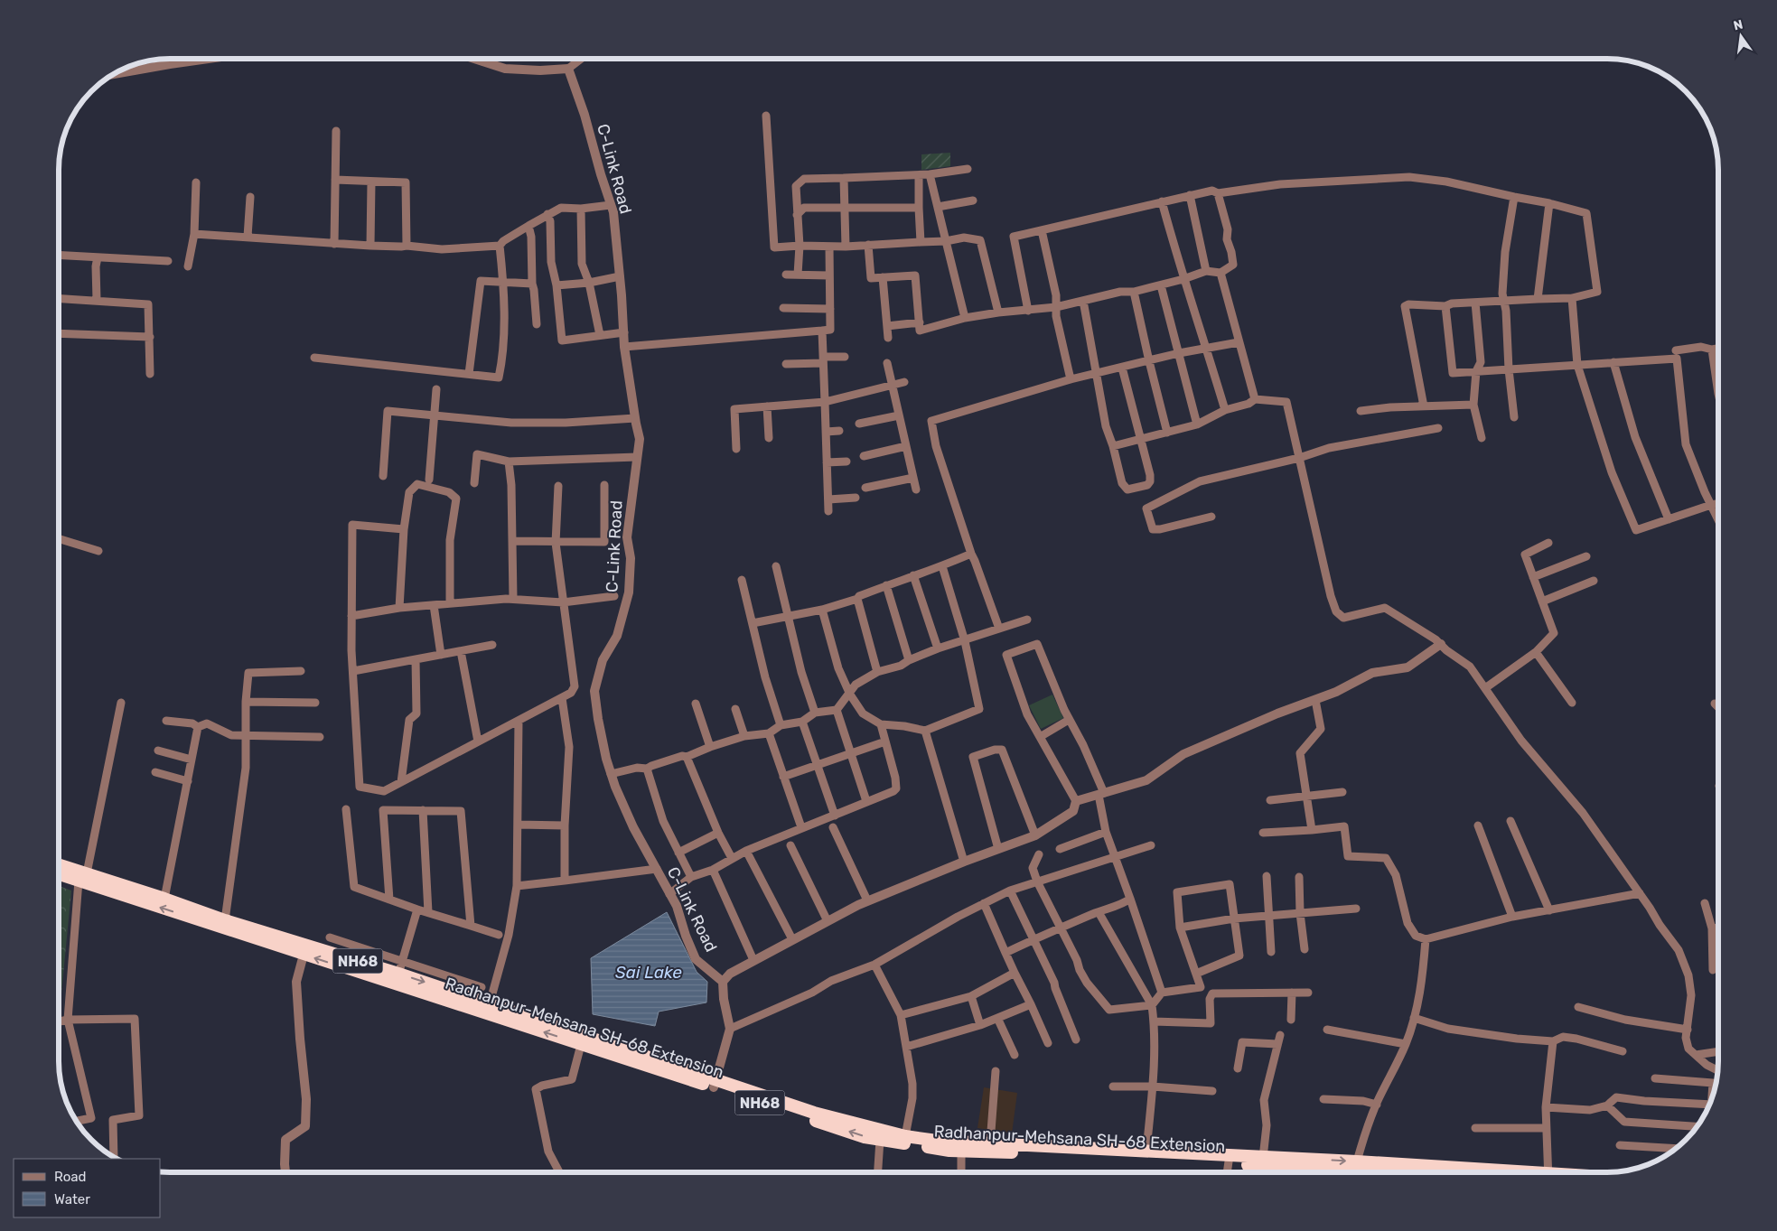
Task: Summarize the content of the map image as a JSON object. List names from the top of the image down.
{
  "streets": {
    "highway": ["NH68", "Radhanpur-Mehsana SH-68 Extension"],
    "street": ["C-Link Road"]
  },
  "crossings": [
    ["NH68", "Radhanpur-Mehsana SH-68 Extension"]
  ],
  "water": ["Sai Lake"],
  "legend": ["Road", "Water"],
  "north": "top"
}
